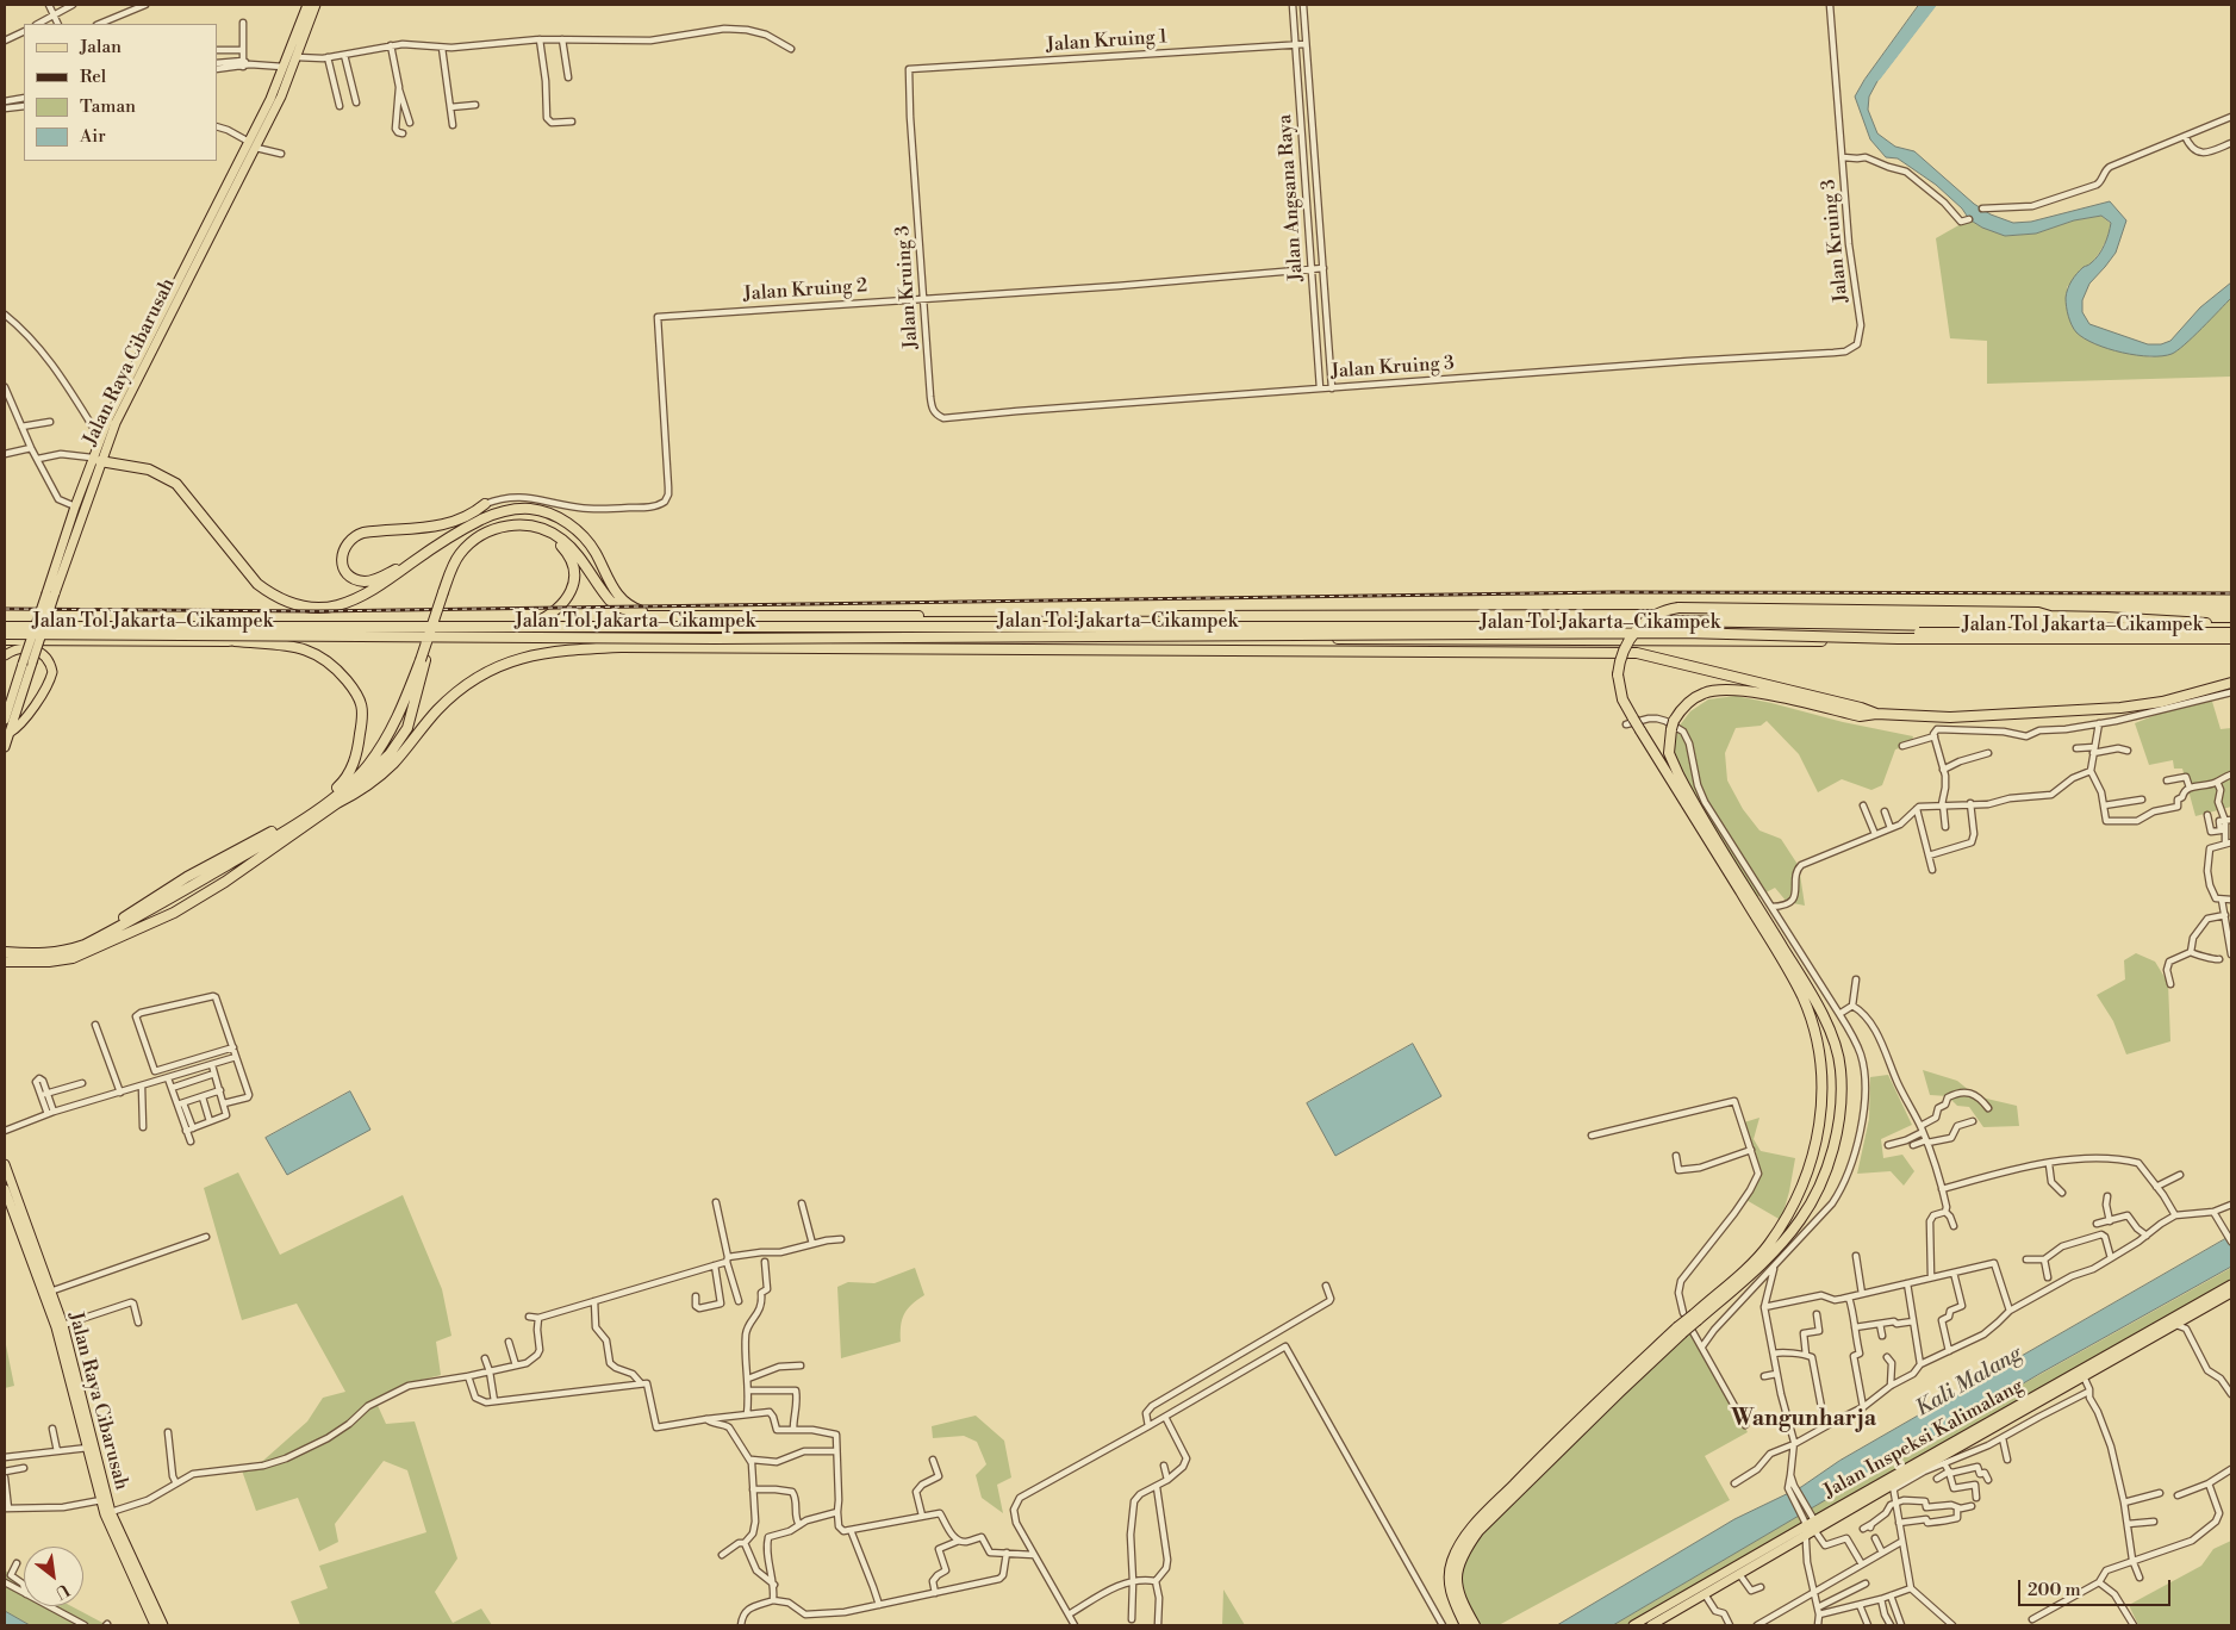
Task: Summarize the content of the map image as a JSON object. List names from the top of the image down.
{
  "streets": {
    "highway": ["Jalan Tol Jakarta–Cikampek"],
    "main road": ["Jalan Raya Cibarusah", "Jalan Inspeksi Kalimalang"],
    "street": [
      "Jalan Kruing 1",
      "Jalan Angsana Raya",
      "Jalan Kruing 3",
      "Jalan Kruing 2"
    ]
  },
  "crossings": [
    ["Jalan Kruing 1", "Jalan Angsana Raya"],
    ["Jalan Kruing 1", "Jalan Kruing 3"],
    ["Jalan Angsana Raya", "Jalan Kruing 3"],
    ["Jalan Angsana Raya", "Jalan Kruing 2"],
    ["Jalan Kruing 3", "Jalan Kruing 2"]
  ],
  "districts": ["Wangunharja"],
  "water": ["Kali Malang"],
  "legend": [
    "Jalan",
    "Rel",
    "Taman",
    "Air"
  ],
  "scale_bar": "200 m",
  "north": "bottom right"
}
